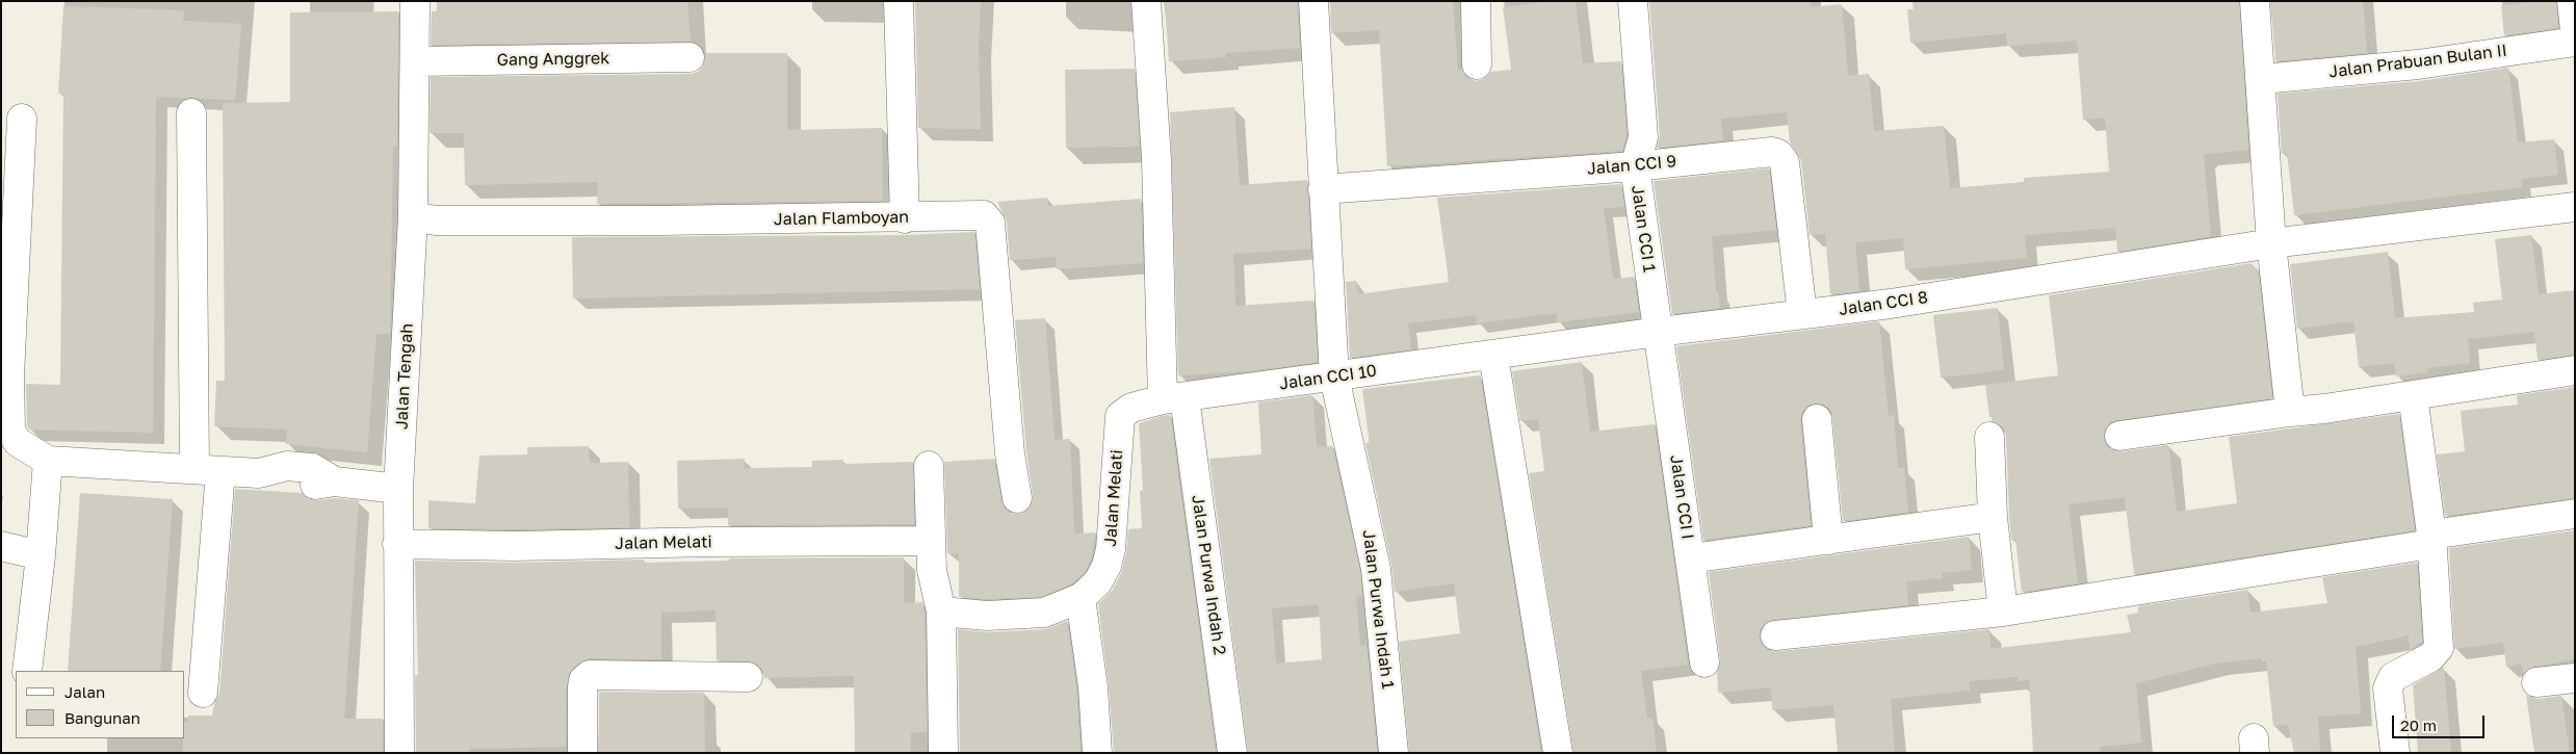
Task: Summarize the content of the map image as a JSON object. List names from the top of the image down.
{
  "streets": {
    "street": [
      "Gang Anggrek",
      "Jalan Prabuan Bulan II",
      "Jalan CCI 9",
      "Jalan Flamboyan",
      "Jalan CCI 1",
      "Jalan CCI 8",
      "Jalan Tengah",
      "Jalan CCI 10",
      "Jalan CCI I",
      "Jalan Melati",
      "Jalan Purwa Indah 2",
      "Jalan Purwa Indah 1"
    ]
  },
  "crossings": [
    ["Gang Anggrek", "Jalan Tengah"],
    ["Jalan CCI 9", "Jalan CCI 1"],
    ["Jalan CCI 9", "Jalan CCI 8"],
    ["Jalan CCI 9", "Jalan Purwa Indah 1"],
    ["Jalan Flamboyan", "Jalan Tengah"],
    ["Jalan CCI 1", "Jalan CCI 8"],
    ["Jalan CCI 1", "Jalan CCI I"],
    ["Jalan CCI 8", "Jalan CCI 10"],
    ["Jalan CCI 8", "Jalan CCI I"],
    ["Jalan Tengah", "Jalan Melati"],
    ["Jalan CCI 10", "Jalan Melati"],
    ["Jalan CCI 10", "Jalan Purwa Indah 2"],
    ["Jalan CCI 10", "Jalan Purwa Indah 1"],
    ["Jalan Melati", "Jalan Purwa Indah 2"]
  ],
  "legend": ["Jalan", "Bangunan"],
  "scale_bar": "20 m"
}
